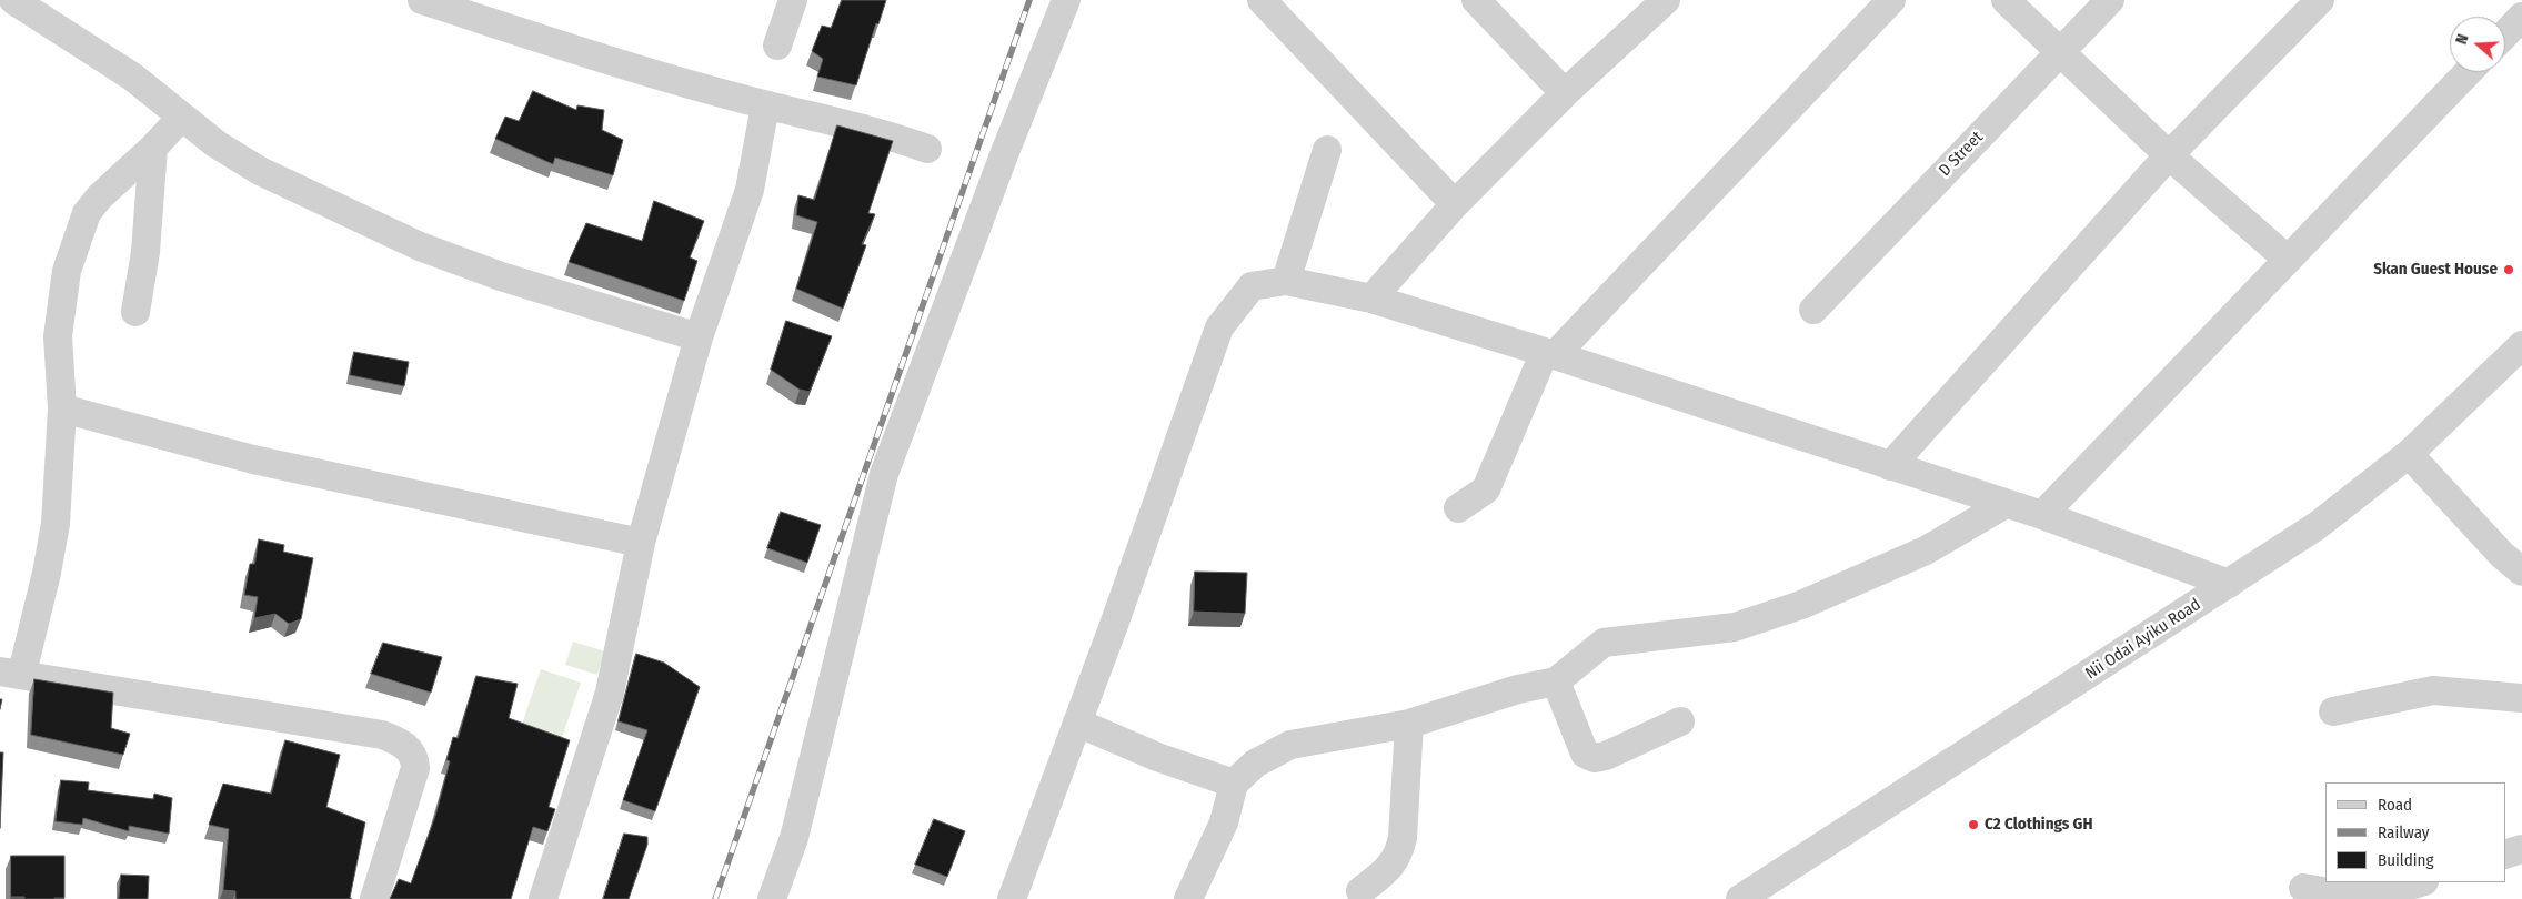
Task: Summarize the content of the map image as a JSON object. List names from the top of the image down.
{
  "streets": {
    "street": ["D Street", "Nii Odai Ayiku Road"]
  },
  "places": ["Skan Guest House", "C2 Clothings GH"],
  "legend": ["Road", "Railway", "Building"],
  "north": "left"
}
